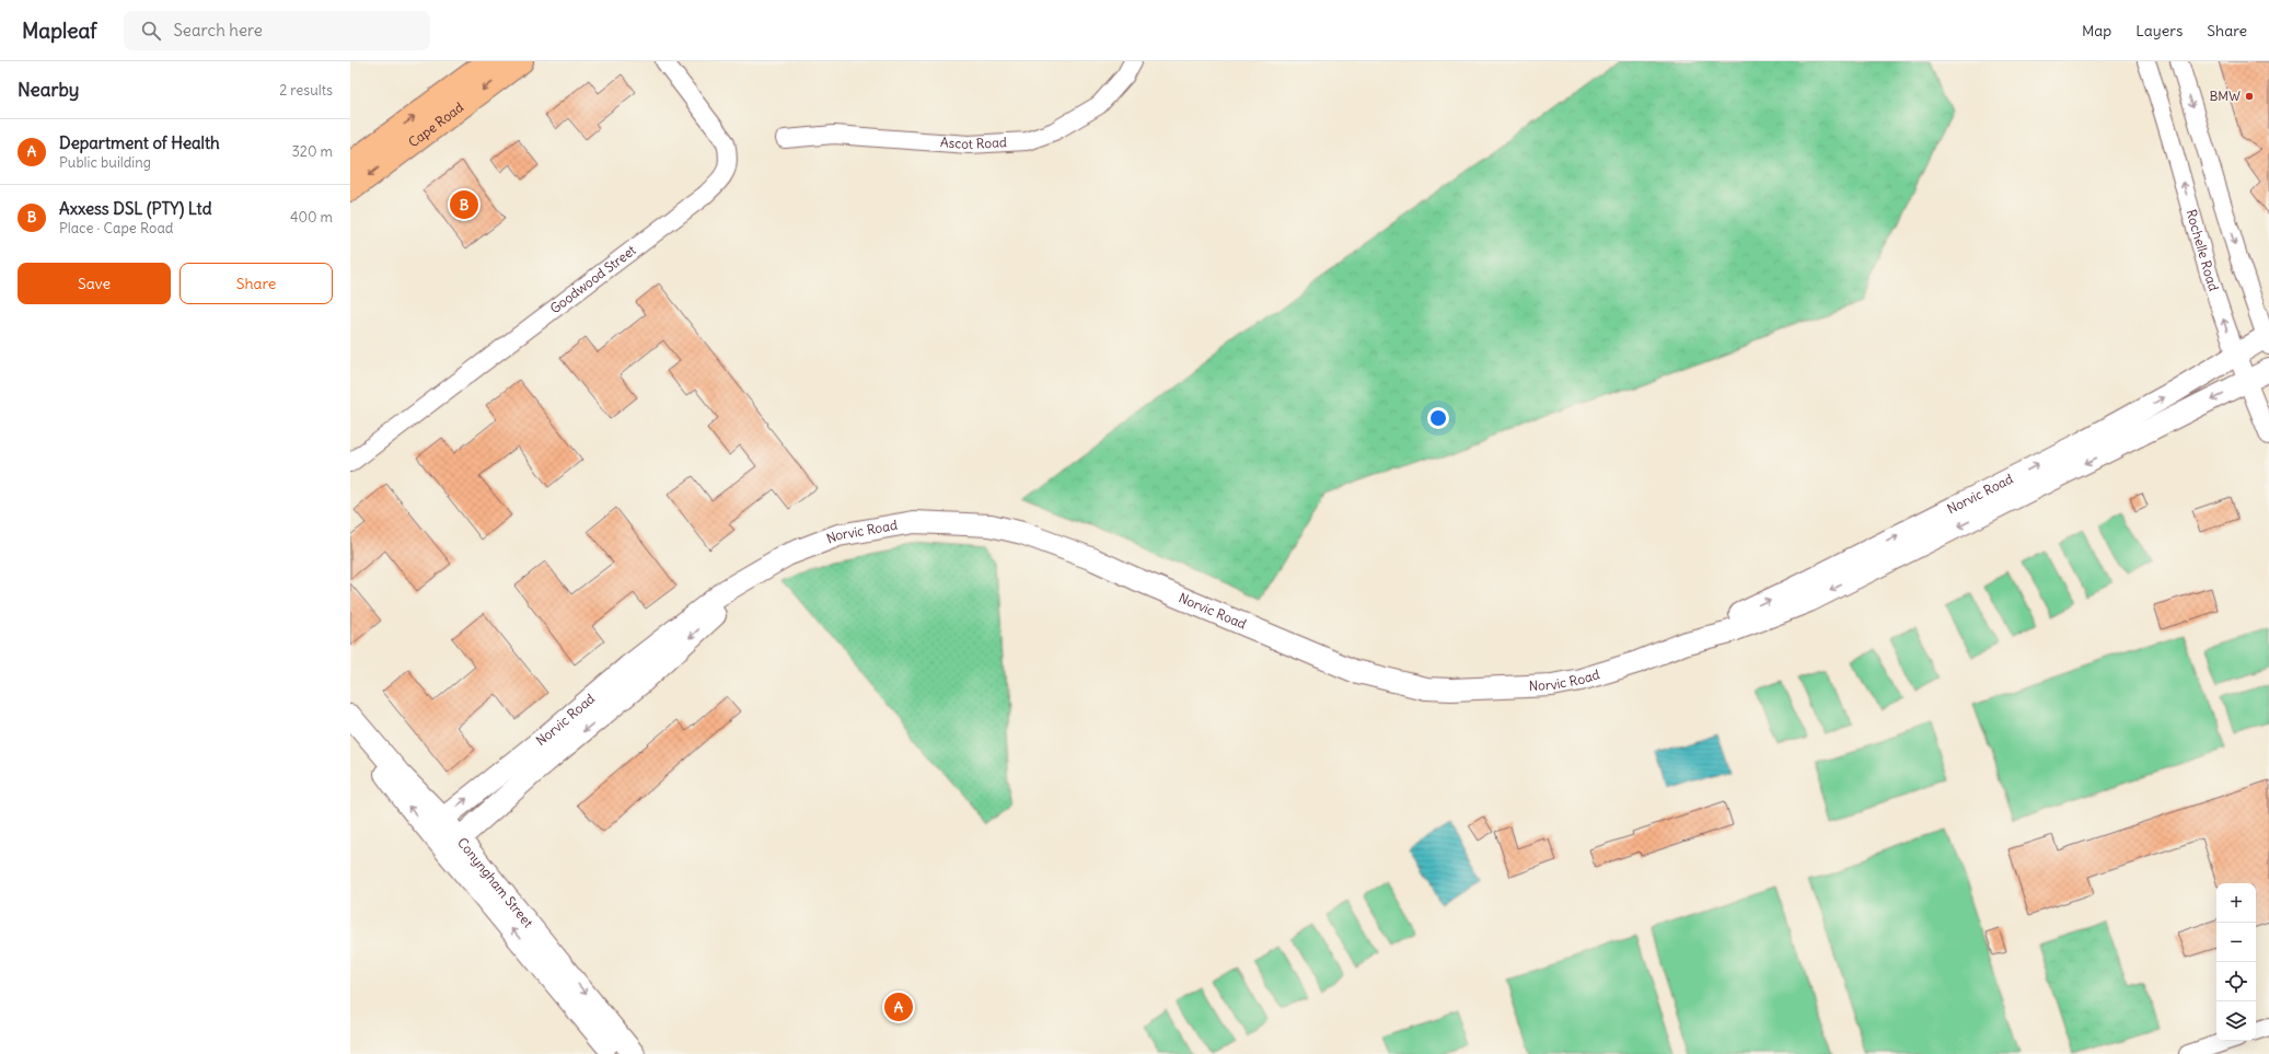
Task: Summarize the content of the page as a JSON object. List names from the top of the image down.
{
  "streets": {
    "main road": ["Cape Road"],
    "street": [
      "Ascot Road",
      "Rochelle Road",
      "Goodwood Street",
      "Norvic Road",
      "Conyngham Street"
    ]
  },
  "crossings": [
    ["Rochelle Road", "Norvic Road"],
    ["Norvic Road", "Conyngham Street"]
  ],
  "places": ["BMW"],
  "page": {
    "header": "Mapleaf",
    "search": "Search here",
    "nav": ["Map", "Layers", "Share"],
    "heading": ["Nearby", "2 results"],
    "list": [
      {
        "mark": "A",
        "name": "Department of Health",
        "note": "Public building",
        "value": "320 m"
      },
      {
        "mark": "B",
        "name": "Axxess DSL (PTY) Ltd",
        "note": "Place · Cape Road",
        "value": "400 m"
      }
    ],
    "pins": ["B", "A"],
    "buttons": ["Save", "Share"],
    "map_buttons": ["+", "−"]
  }
}
